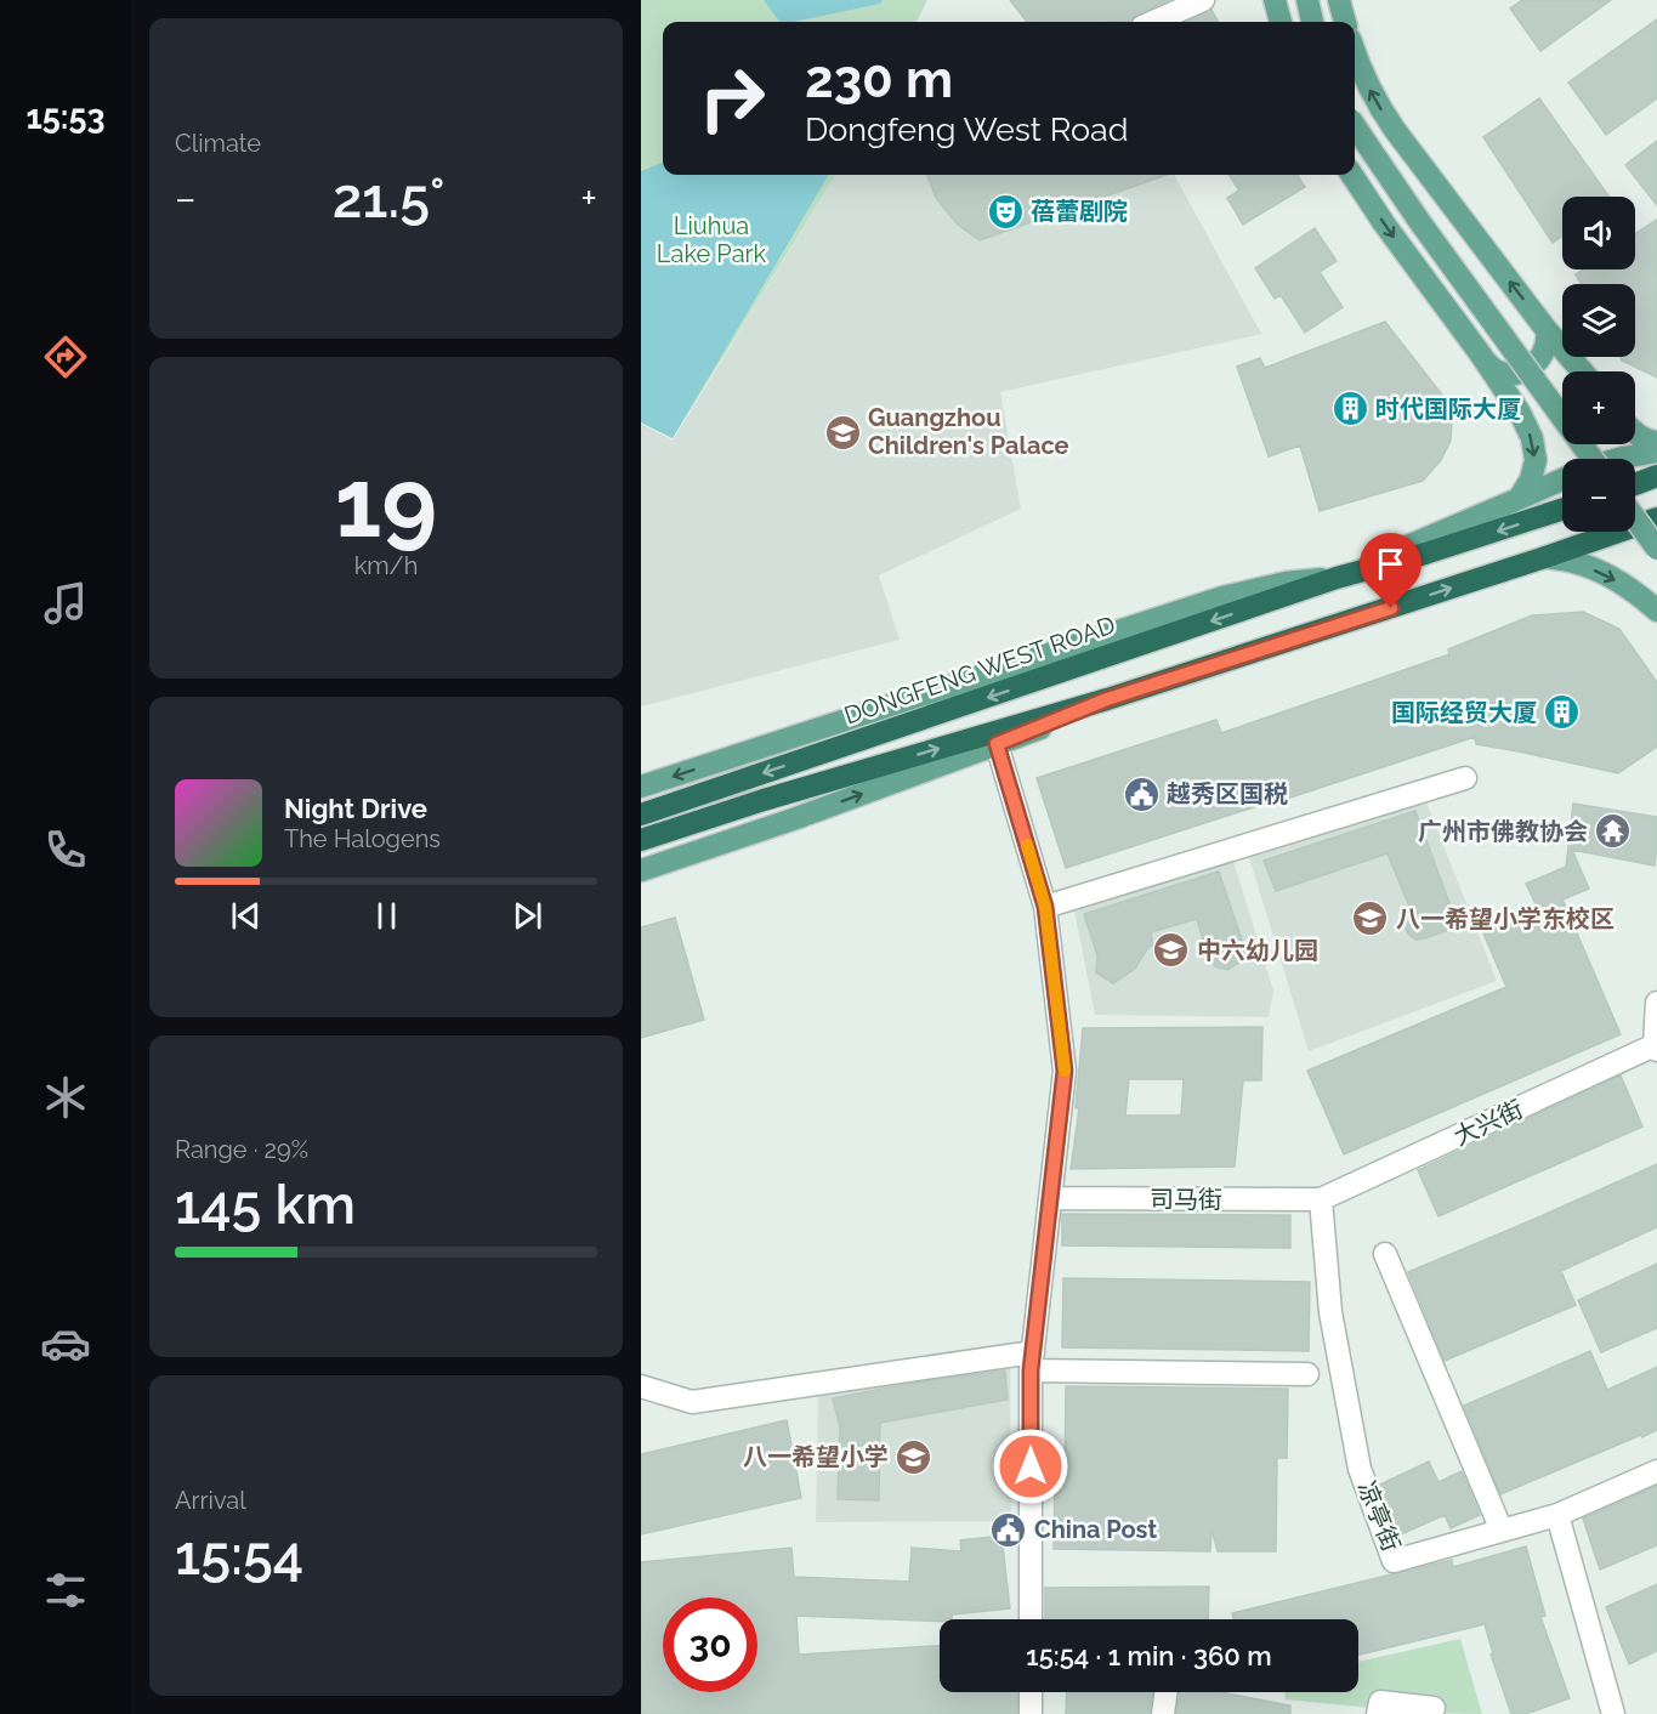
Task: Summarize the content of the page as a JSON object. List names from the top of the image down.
{
  "streets": {
    "highway": ["DONGFENG WEST ROAD"],
    "street": ["大兴街", "司马街", "凉亭街"]
  },
  "crossings": [
    ["大兴街", "司马街"],
    ["大兴街", "凉亭街"],
    ["司马街", "凉亭街"]
  ],
  "parks": ["Liuhua Lake Park"],
  "places": {
    "theatre": ["蓓蕾剧院"],
    "building": ["时代国际大厦", "国际经贸大厦"],
    "school or university": [
      "Guangzhou Children's Palace",
      "八一希望小学东校区",
      "中六幼儿园",
      "八一希望小学"
    ],
    "public building": ["越秀区国税", "China Post"],
    "temple": ["广州市佛教协会"]
  },
  "page": {
    "tabs": "15:53",
    "tile": [
      "Climate",
      ["19", "km/h"],
      ["Range · 29%", "145 km"],
      ["Arrival", "15:54"]
    ],
    "turn": ["230 m", "Dongfeng West Road"],
    "heat": ["−", "21.5°", "+"],
    "map_buttons": ["+", "−"],
    "song": ["Night Drive", "The Halogens"],
    "limit": "30",
    "trip": "15:54 · 1 min · 360 m"
  }
}
